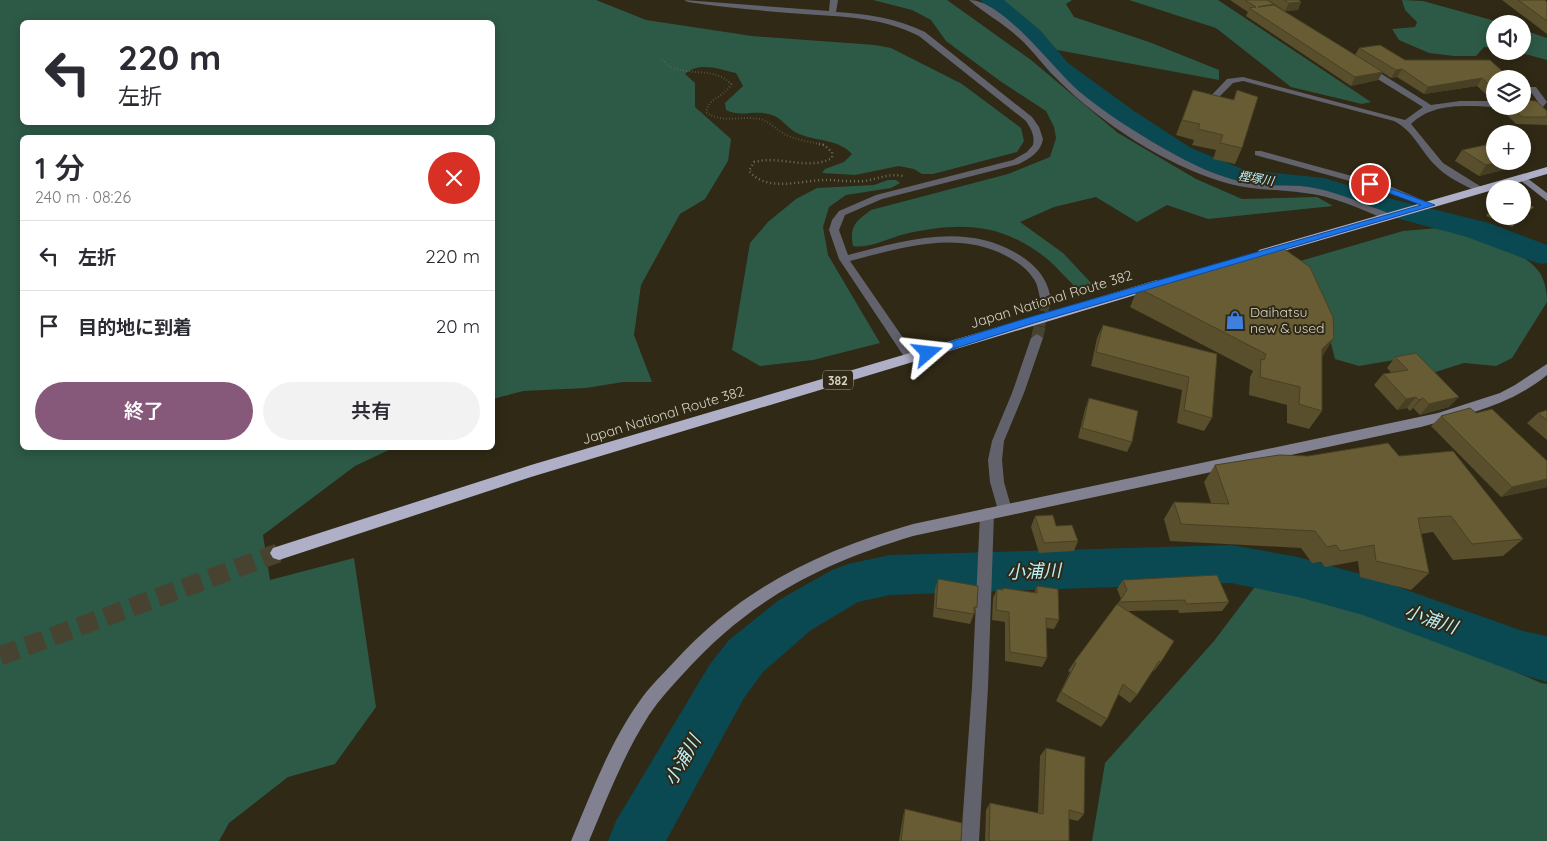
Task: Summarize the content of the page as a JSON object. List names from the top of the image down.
{
  "streets": {
    "highway": ["Japan National Route 382", "382"]
  },
  "water": ["樫塚川", "小浦川"],
  "places": {
    "shop": ["Daihatsu new & used"]
  },
  "page": {
    "map_buttons": ["+", "−"],
    "turn": ["220 m", "左折"],
    "heading": ["1 分", "240 m · 08:26"],
    "list": [
      {
        "name": "左折",
        "value": "220 m"
      },
      {
        "name": "目的地に到着",
        "value": "20 m"
      }
    ],
    "buttons": ["終了", "共有"]
  }
}
